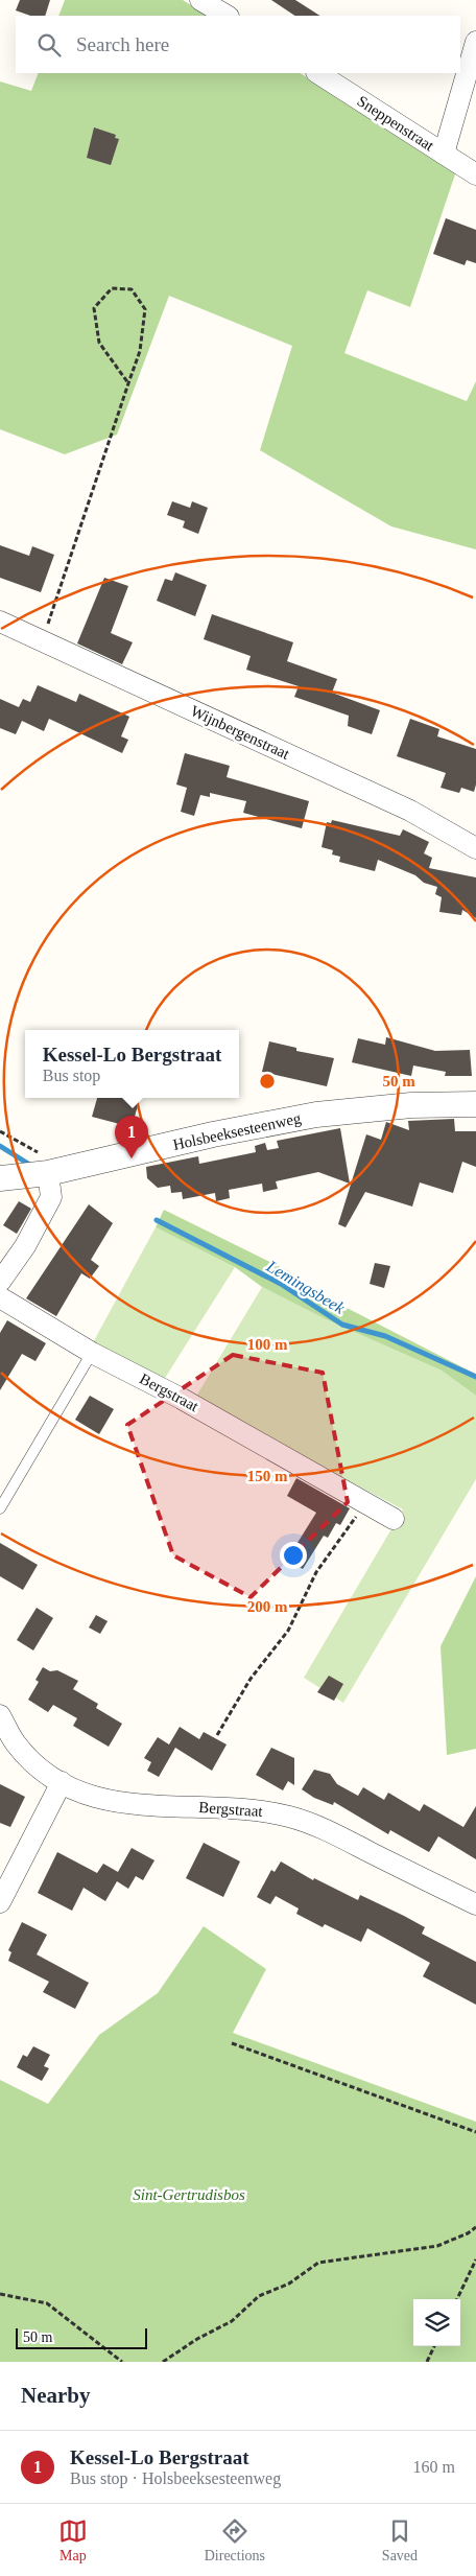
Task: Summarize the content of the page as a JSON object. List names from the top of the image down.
{
  "streets": {
    "street": [
      "Sneppenstraat",
      "Wijnbergenstraat",
      "Holsbeeksesteenweg",
      "Bergstraat"
    ]
  },
  "water": ["Lemingsbeek"],
  "parks": ["Sint-Gertrudisbos"],
  "scale_bar": "50 m",
  "page": {
    "search": "Search here",
    "popup": ["Kessel-Lo Bergstraat", "Bus stop"],
    "pins": "1",
    "scale": "50 m",
    "heading": "Nearby",
    "list": [
      {
        "mark": "1",
        "name": "Kessel-Lo Bergstraat",
        "note": "Bus stop · Holsbeeksesteenweg",
        "value": "160 m"
      }
    ],
    "nav": ["Map", "Directions", "Saved"]
  },
  "rings": [
    "50 m",
    "100 m",
    "150 m",
    "200 m"
  ]
}
